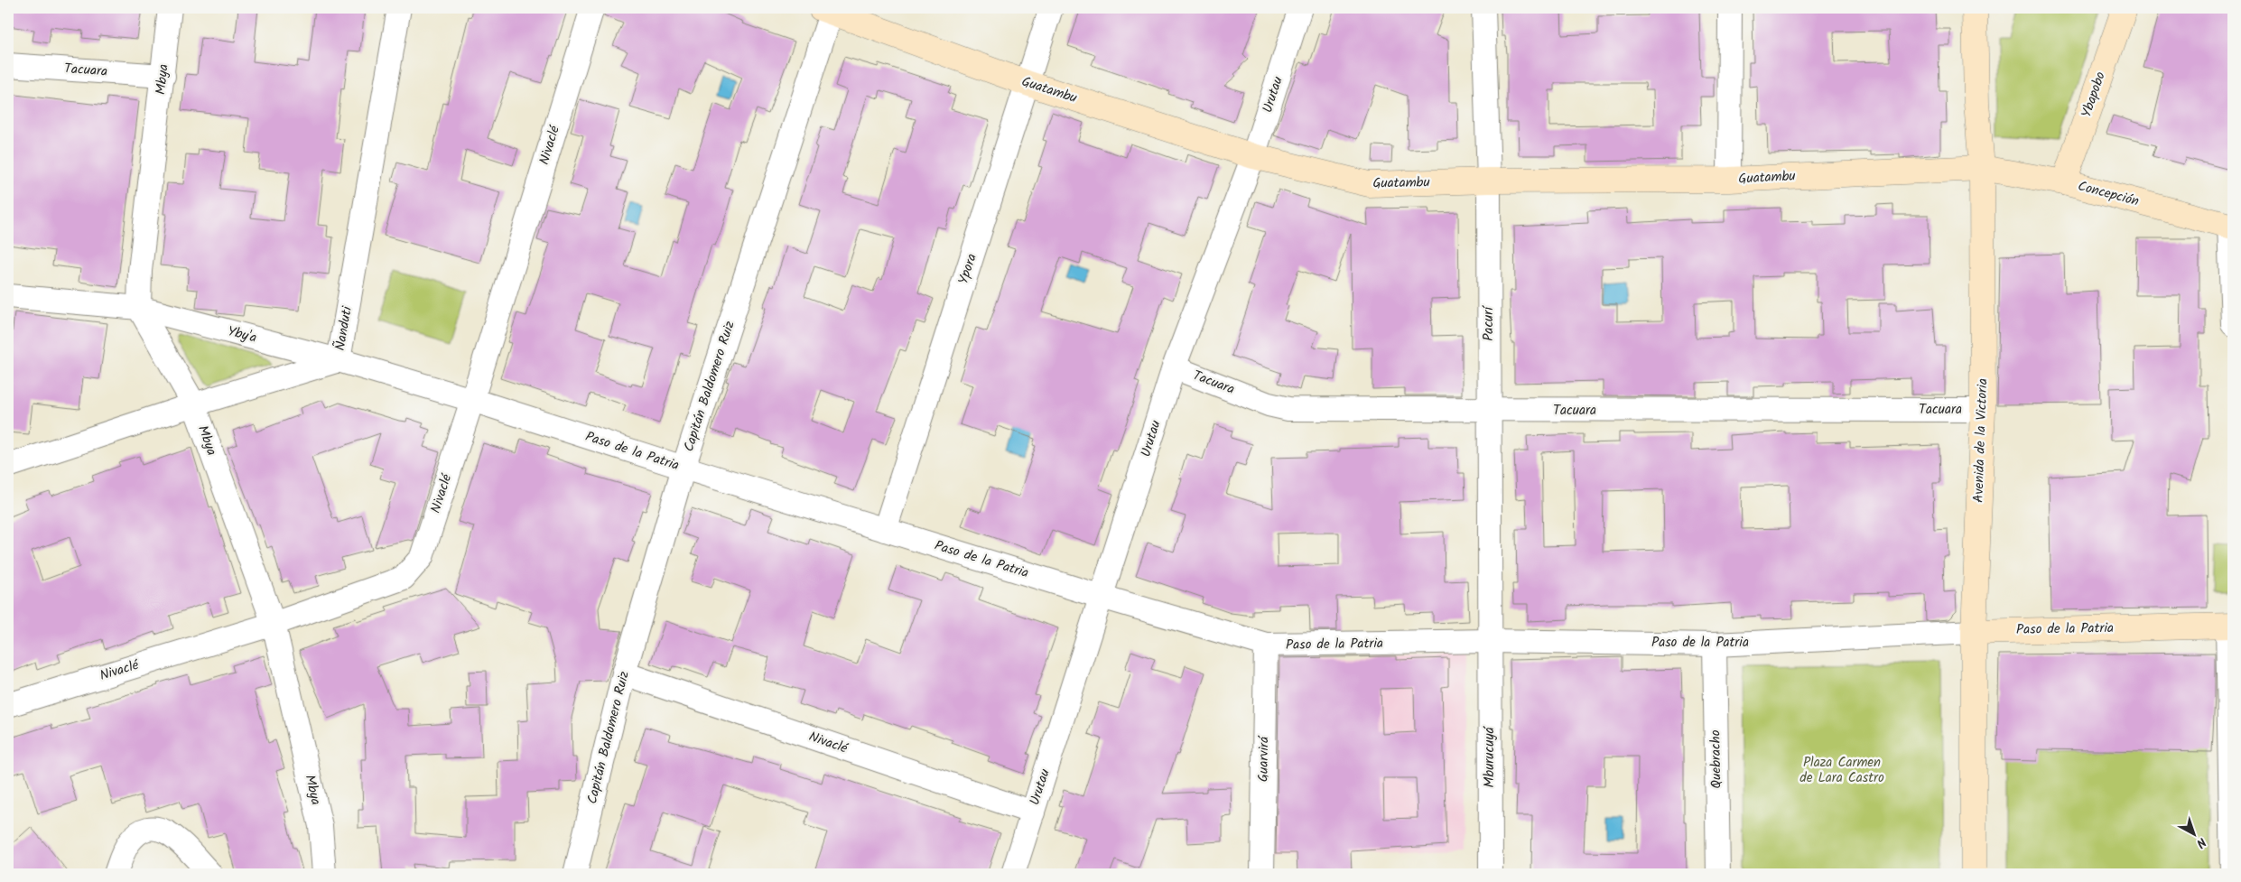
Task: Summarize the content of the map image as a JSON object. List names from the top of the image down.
{
  "streets": {
    "street": [
      "Tacuara",
      "Mbya",
      "Guatambu",
      "Urutau",
      "Ybapobo",
      "Nivaclé",
      "Concepción",
      "Ypora",
      "Pacurí",
      "Ñanduti",
      "Yby'a",
      "Capitán Baldomero Ruiz",
      "Avenida de la Victoria",
      "Paso de la Patria",
      "Mburucuyá",
      "Guarvirá",
      "Quebracho"
    ]
  },
  "crossings": [
    ["Tacuara", "Mbya"],
    ["Tacuara", "Urutau"],
    ["Tacuara", "Pacurí"],
    ["Tacuara", "Avenida de la Victoria"],
    ["Mbya", "Nivaclé"],
    ["Mbya", "Ñanduti"],
    ["Mbya", "Yby'a"],
    ["Guatambu", "Urutau"],
    ["Guatambu", "Concepción"],
    ["Guatambu", "Ypora"],
    ["Guatambu", "Pacurí"],
    ["Guatambu", "Capitán Baldomero Ruiz"],
    ["Guatambu", "Avenida de la Victoria"],
    ["Urutau", "Nivaclé"],
    ["Urutau", "Paso de la Patria"],
    ["Ybapobo", "Concepción"],
    ["Nivaclé", "Yby'a"],
    ["Nivaclé", "Capitán Baldomero Ruiz"],
    ["Nivaclé", "Paso de la Patria"],
    ["Concepción", "Avenida de la Victoria"],
    ["Ypora", "Paso de la Patria"],
    ["Pacurí", "Paso de la Patria"],
    ["Pacurí", "Mburucuyá"],
    ["Ñanduti", "Yby'a"],
    ["Yby'a", "Paso de la Patria"],
    ["Capitán Baldomero Ruiz", "Paso de la Patria"],
    ["Avenida de la Victoria", "Paso de la Patria"],
    ["Paso de la Patria", "Mburucuyá"],
    ["Paso de la Patria", "Guarvirá"],
    ["Paso de la Patria", "Quebracho"]
  ],
  "parks": ["Plaza Carmen de Lara Castro"],
  "north": "bottom right"
}
